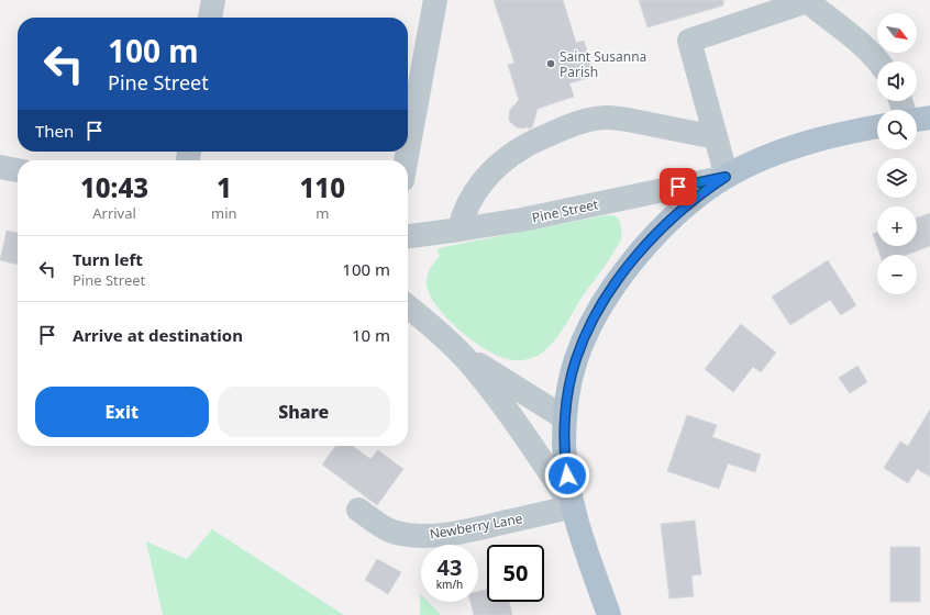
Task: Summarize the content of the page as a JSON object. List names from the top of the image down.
{
  "streets": {
    "street": ["Pine Street", "Newberry Lane"]
  },
  "places": ["Saint Susanna Parish"],
  "north": "bottom right",
  "page": {
    "map_buttons": ["+", "−"],
    "turn": ["100 m", "Pine Street"],
    "then": "Then",
    "eta": [
      "10:43",
      "Arrival",
      "1",
      "min",
      "110",
      "m"
    ],
    "list": [
      {
        "name": "Turn left",
        "note": "Pine Street",
        "value": "100 m"
      },
      {
        "name": "Arrive at destination",
        "value": "10 m"
      }
    ],
    "buttons": ["Exit", "Share"],
    "speed": "43 km/h",
    "limit": "50"
  }
}
